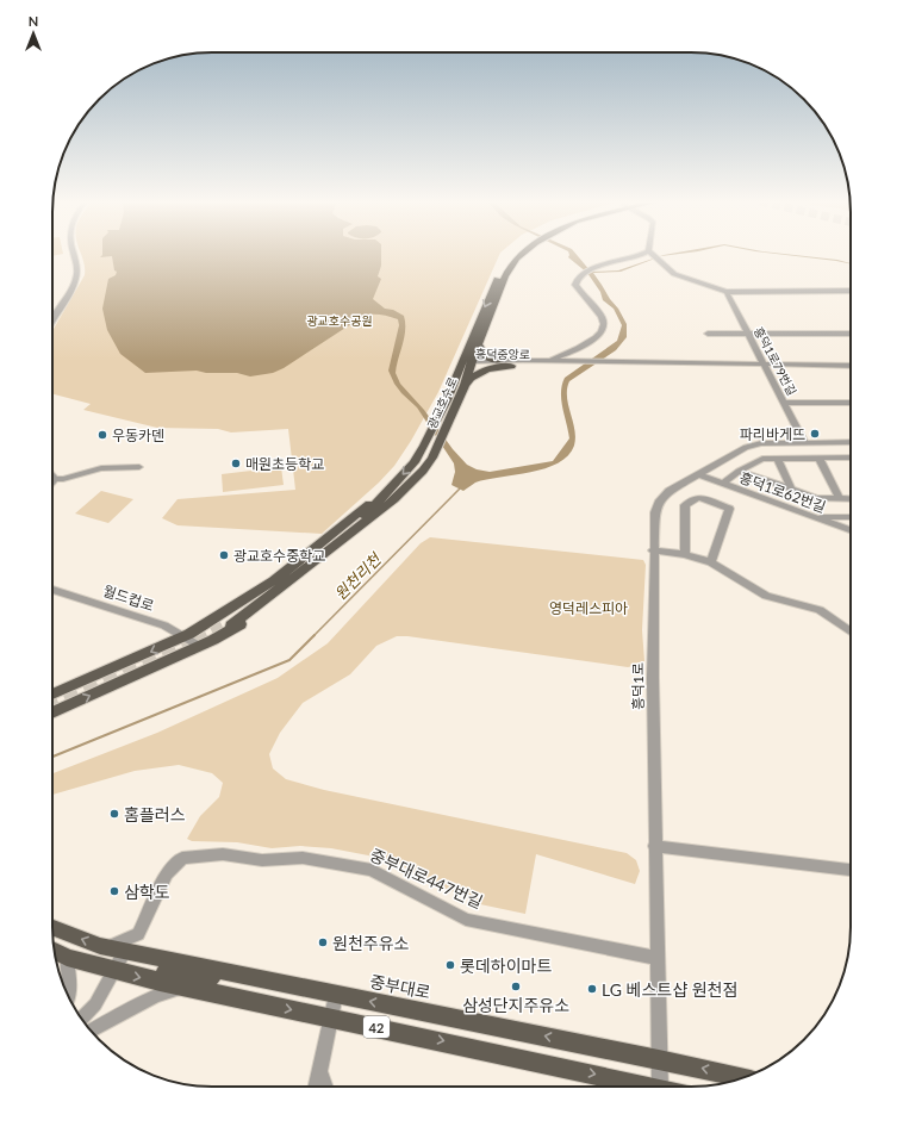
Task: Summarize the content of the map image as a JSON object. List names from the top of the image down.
{
  "streets": {
    "main road": ["광교호수로", "중부대로", "42"],
    "street": [
      "흥덕중앙로",
      "흥덕1로79번길",
      "흥덕1로62번길",
      "월드컵로",
      "흥덕1로",
      "중부대로447번길"
    ]
  },
  "crossings": [
    ["흥덕중앙로", "흥덕1로79번길"],
    ["흥덕중앙로", "광교호수로"],
    ["흥덕1로79번길", "흥덕1로"],
    ["흥덕1로62번길", "흥덕1로"],
    ["흥덕1로", "중부대로447번길"],
    ["흥덕1로", "중부대로"]
  ],
  "water": ["원천리천"],
  "parks": ["광교호수공원", "영덕레스피아"],
  "places": [
    "파리바게뜨",
    "우동카덴",
    "매원초등학교",
    "광교호수중학교",
    "홈플러스",
    "삼학도",
    "원천주유소",
    "롯데하이마트",
    "삼성단지주유소",
    "LG 베스트샵 원천점"
  ],
  "north": "top"
}
